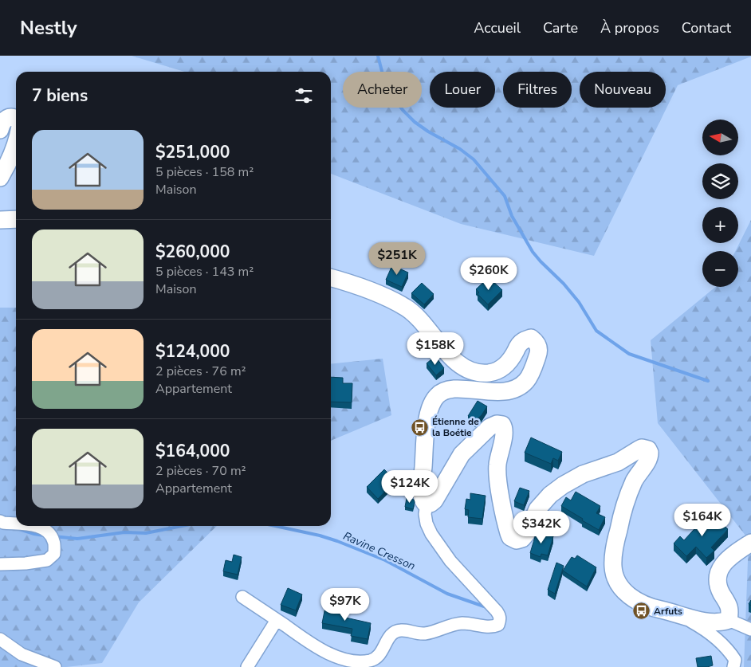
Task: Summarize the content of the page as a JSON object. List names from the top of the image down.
{
  "water": ["Ravine Cresson"],
  "places": {
    "bus stop": ["Étienne de la Boétie", "Arfuts"]
  },
  "north": "left",
  "page": {
    "header": "Nestly",
    "nav": [
      "Accueil",
      "Carte",
      "À propos",
      "Contact"
    ],
    "chip": [
      "Acheter",
      "Louer",
      "Filtres",
      "Nouveau"
    ],
    "heading": "7 biens",
    "map_buttons": ["+", "−"],
    "list": [
      {
        "name": "$251,000",
        "note": "5 pièces · 158 m² · Maison"
      },
      {
        "name": "$260,000",
        "note": "5 pièces · 143 m² · Maison"
      },
      {
        "name": "$124,000",
        "note": "2 pièces · 76 m² · Appartement"
      },
      {
        "name": "$164,000",
        "note": "2 pièces · 70 m² · Appartement"
      }
    ],
    "price": [
      "$251K",
      "$260K",
      "$158K",
      "$124K",
      "$164K",
      "$342K",
      "$97K"
    ]
  }
}
